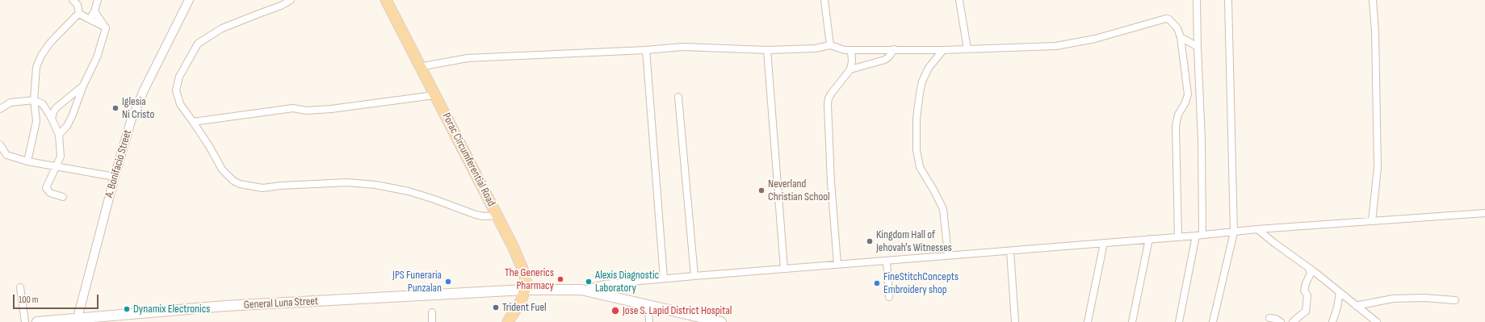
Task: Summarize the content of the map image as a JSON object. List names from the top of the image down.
{
  "streets": {
    "main road": ["Porac Circumferential Road", "General Luna Street"],
    "street": ["A. Bonifacio Street"]
  },
  "crossings": [
    ["Porac Circumferential Road", "General Luna Street"],
    ["A. Bonifacio Street", "General Luna Street"]
  ],
  "places": [
    "Iglesia Ni Cristo",
    "Neverland Christian School",
    "Kingdom Hall of Jehovah's Witnesses",
    "The Generics Pharmacy",
    "JPS Funeraria Punzalan",
    "Alexis Diagnostic Laboratory",
    "FineStitchConcepts Embroidery shop",
    "Trident Fuel",
    "Dynamix Electronics",
    "Jose S. Lapid District Hospital"
  ],
  "scale_bar": "100 m"
}
